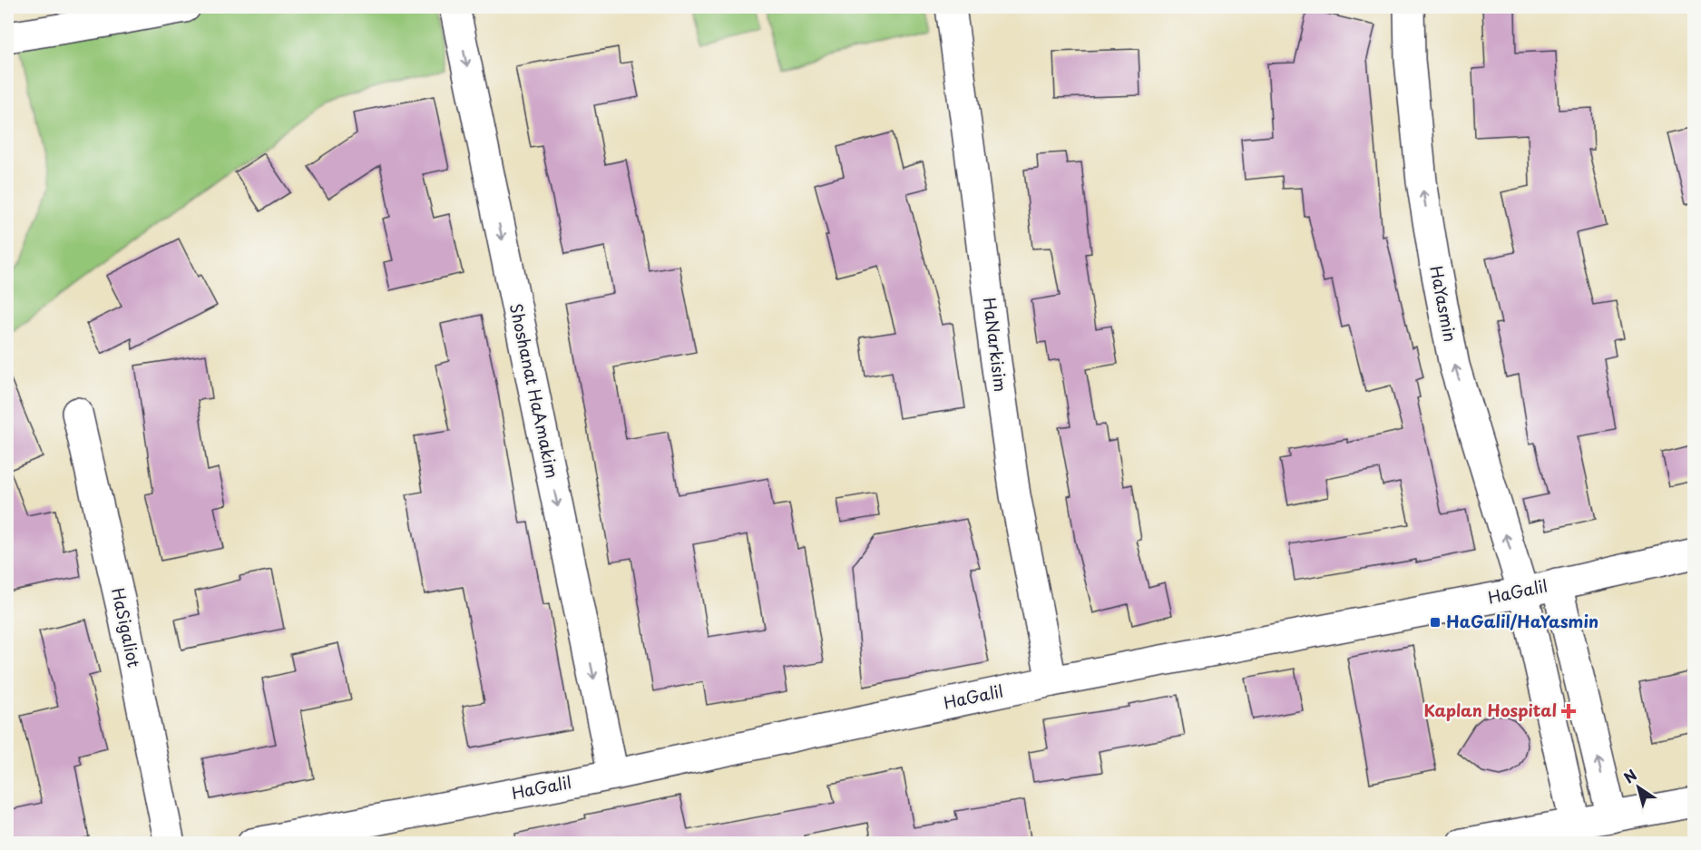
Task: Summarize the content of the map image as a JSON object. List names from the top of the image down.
{
  "streets": {
    "street": [
      "HaYasmin",
      "HaNarkisim",
      "Shoshanat HaAmakim",
      "HaGalil",
      "HaSigaliot"
    ]
  },
  "crossings": [
    ["HaYasmin", "HaGalil"],
    ["HaNarkisim", "HaGalil"],
    ["Shoshanat HaAmakim", "HaGalil"]
  ],
  "one_way": ["HaYasmin", "Shoshanat HaAmakim"],
  "places": {
    "transit": ["HaGalil/HaYasmin"],
    "health": ["Kaplan Hospital"]
  },
  "north": "top left"
}
